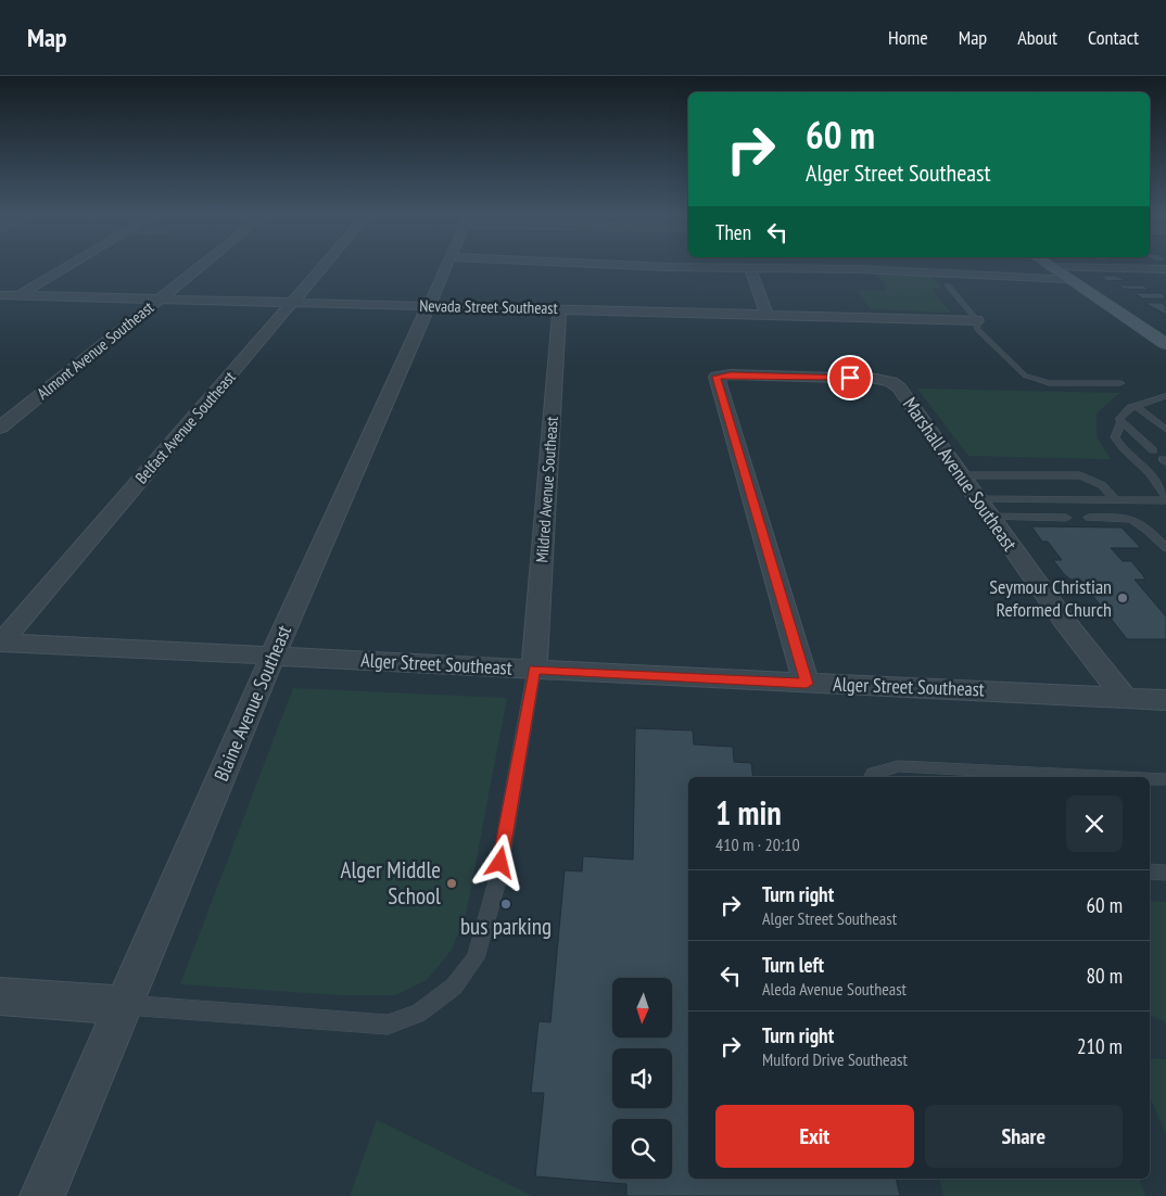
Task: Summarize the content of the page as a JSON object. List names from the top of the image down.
{
  "streets": {
    "street": [
      "Nevada Street Southeast",
      "Almont Avenue Southeast",
      "Belfast Avenue Southeast",
      "Marshall Avenue Southeast",
      "Mildred Avenue Southeast",
      "Alger Street Southeast",
      "Blaine Avenue Southeast"
    ]
  },
  "crossings": [
    ["Nevada Street Southeast", "Almont Avenue Southeast"],
    ["Nevada Street Southeast", "Belfast Avenue Southeast"],
    ["Nevada Street Southeast", "Mildred Avenue Southeast"],
    ["Nevada Street Southeast", "Blaine Avenue Southeast"],
    ["Belfast Avenue Southeast", "Alger Street Southeast"],
    ["Marshall Avenue Southeast", "Alger Street Southeast"],
    ["Mildred Avenue Southeast", "Alger Street Southeast"],
    ["Alger Street Southeast", "Blaine Avenue Southeast"]
  ],
  "places": ["Seymour Christian Reformed Church", "Alger Middle School", "bus parking"],
  "north": "bottom",
  "page": {
    "header": "Map",
    "nav": [
      "Home",
      "Map",
      "About",
      "Contact"
    ],
    "turn": ["60 m", "Alger Street Southeast"],
    "then": "Then",
    "heading": ["1 min", "410 m · 20:10"],
    "list": [
      {
        "name": "Turn right",
        "note": "Alger Street Southeast",
        "value": "60 m"
      },
      {
        "name": "Turn left",
        "note": "Aleda Avenue Southeast",
        "value": "80 m"
      },
      {
        "name": "Turn right",
        "note": "Mulford Drive Southeast",
        "value": "210 m"
      }
    ],
    "buttons": ["Exit", "Share"]
  }
}
